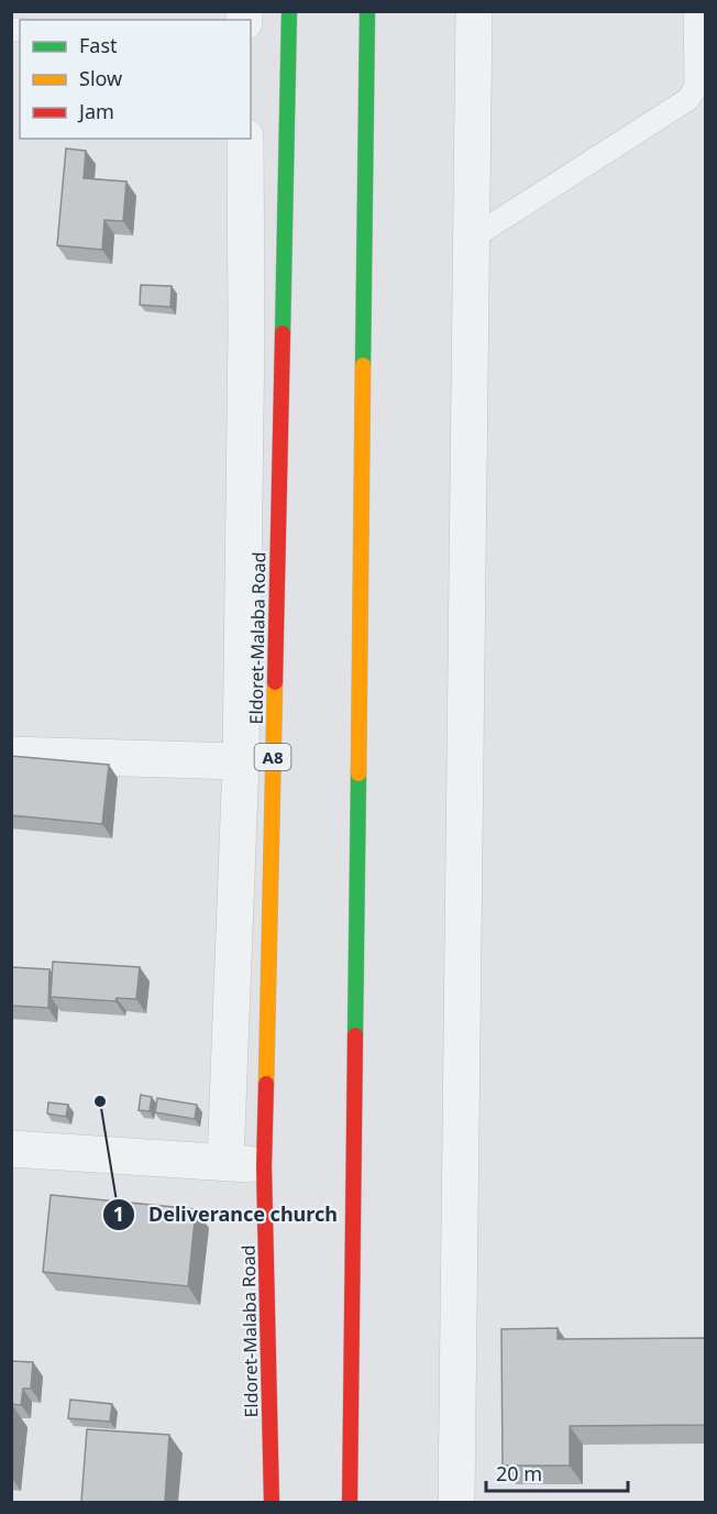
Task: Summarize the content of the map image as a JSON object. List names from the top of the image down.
{
  "streets": {
    "highway": ["Eldoret-Malaba Road", "A8"]
  },
  "places": ["Deliverance church"],
  "legend": ["Fast", "Slow", "Jam"],
  "scale_bar": "20 m"
}
